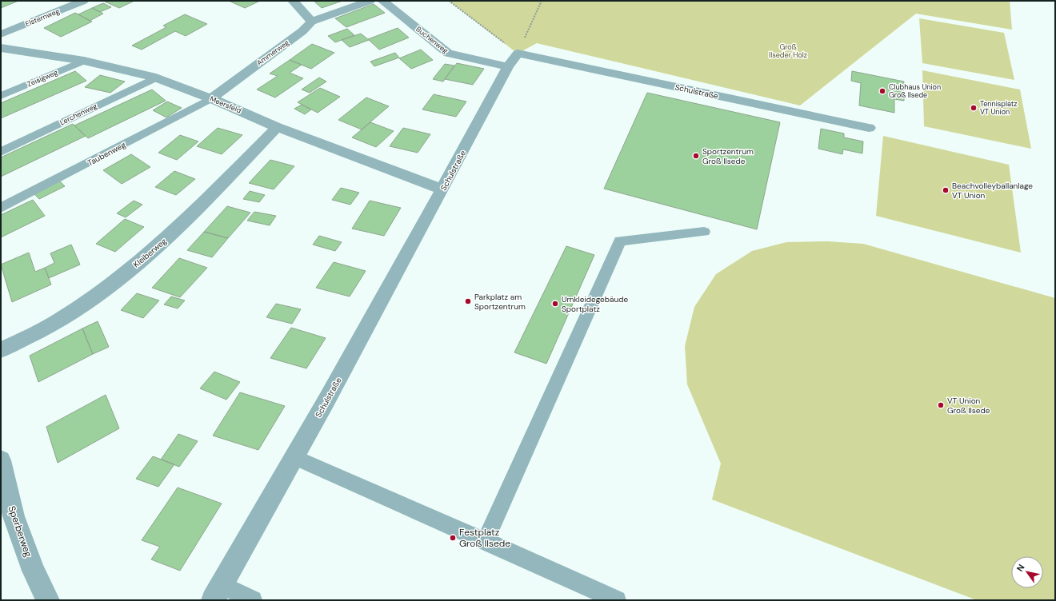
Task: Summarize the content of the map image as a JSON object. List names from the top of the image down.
{
  "streets": {
    "street": [
      "Elsternweg",
      "Buchenweg",
      "Ammerweg",
      "Schulstraße",
      "Meersfeld",
      "Kleiberweg",
      "Sperberweg"
    ],
    "lane": ["Zeisigweg", "Lerchenweg", "Taubenweg"]
  },
  "crossings": [
    ["Buchenweg", "Schulstraße"],
    ["Ammerweg", "Meersfeld"],
    ["Ammerweg", "Taubenweg"],
    ["Zeisigweg", "Meersfeld"],
    ["Schulstraße", "Meersfeld"],
    ["Meersfeld", "Lerchenweg"],
    ["Meersfeld", "Taubenweg"],
    ["Meersfeld", "Kleiberweg"]
  ],
  "parks": ["Groß Ilseder Holz"],
  "places": [
    "Clubhaus Union Groß Ilsede",
    "Tennisplatz VT Union",
    "Sportzentrum Groß Ilsede",
    "Beachvolleyballanlage VT Union",
    "Parkplatz am Sportzentrum",
    "Umkleidegebäude Sportplatz",
    "VT Union Groß Ilsede",
    "Festplatz Groß Ilsede"
  ],
  "north": "top left"
}
